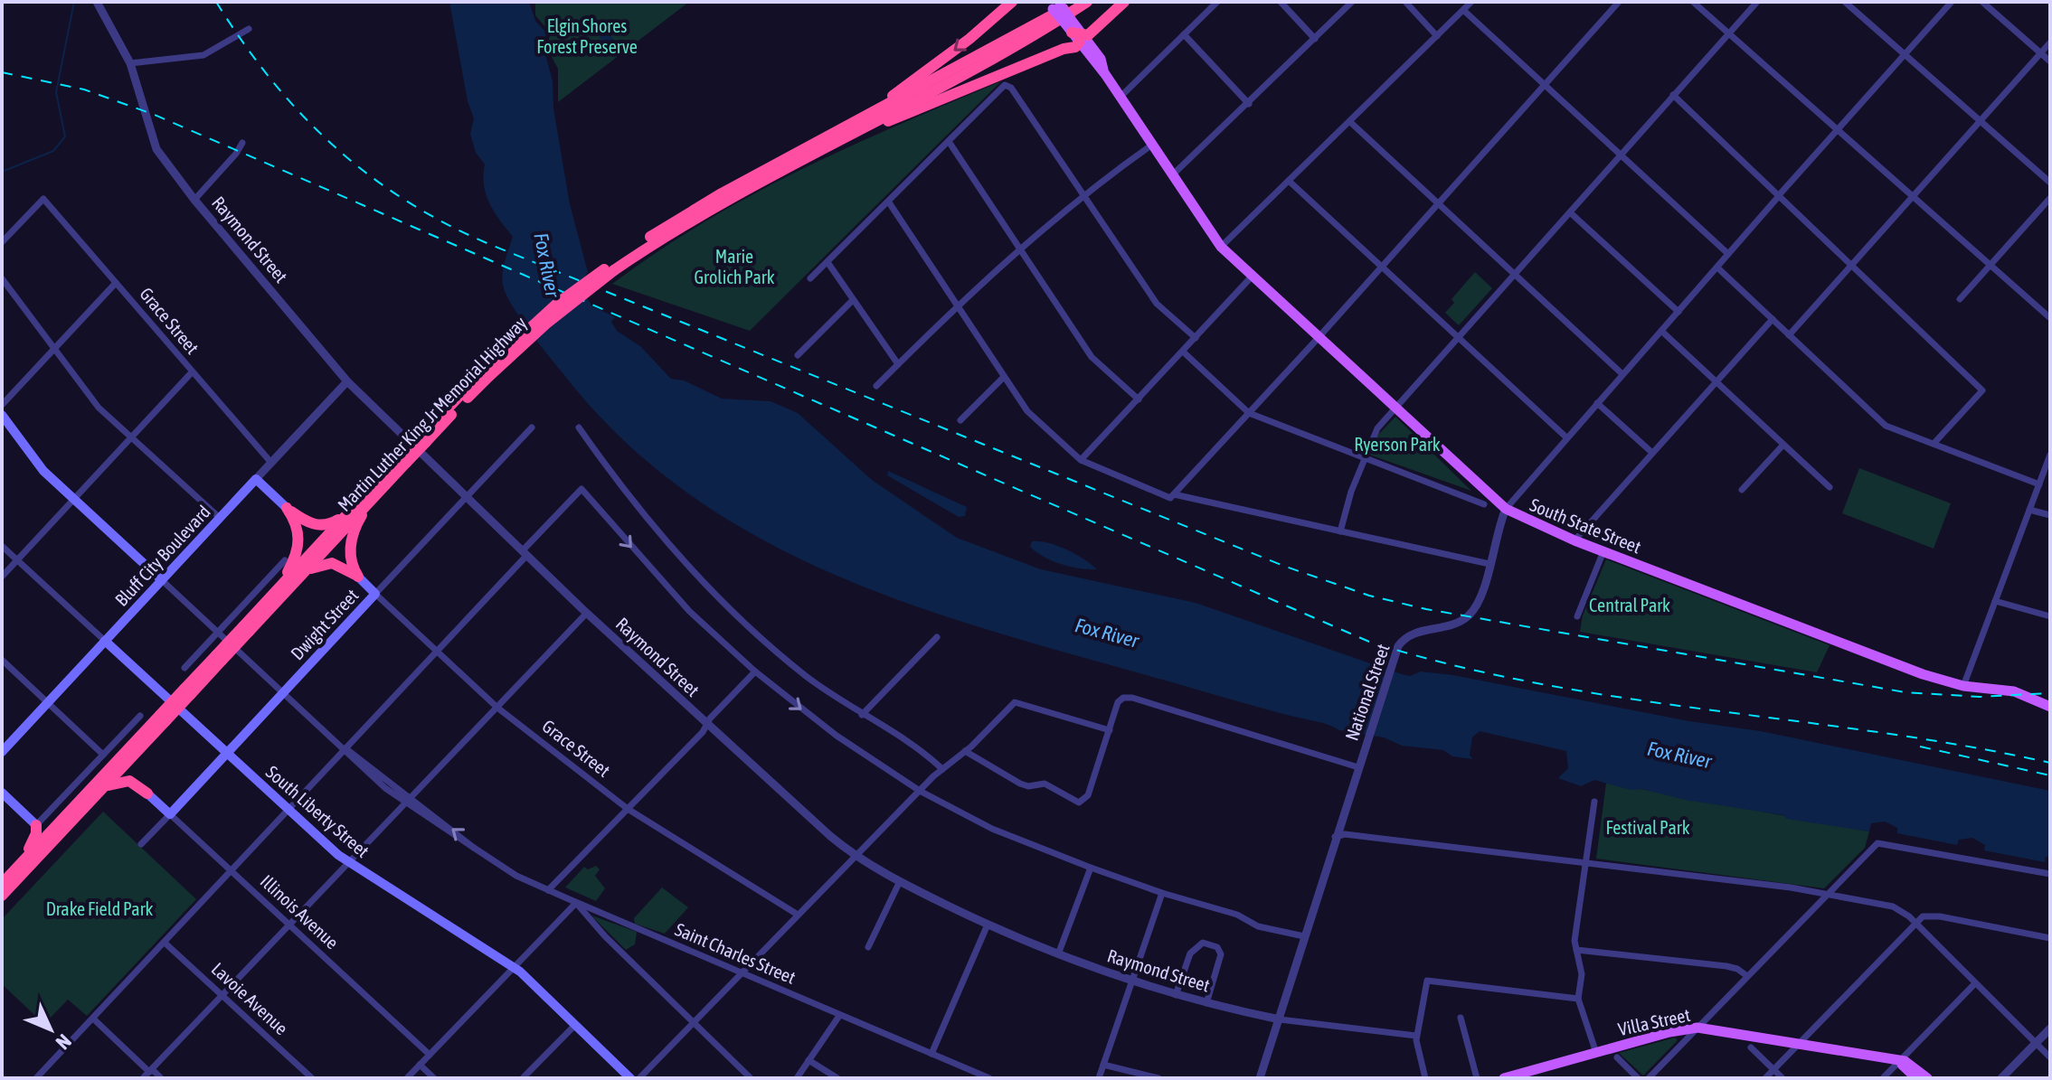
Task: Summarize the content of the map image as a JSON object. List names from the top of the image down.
{
  "streets": {
    "highway": ["Martin Luther King Jr Memorial Highway"],
    "main road": [
      "Grace Street",
      "South State Street",
      "Bluff City Boulevard",
      "Dwight Street",
      "South Liberty Street",
      "Illinois Avenue",
      "Saint Charles Street",
      "Villa Street"
    ],
    "street": ["Raymond Street", "National Street", "Lavoie Avenue"]
  },
  "crossings": [
    ["Raymond Street", "Bluff City Boulevard"],
    ["Raymond Street", "Dwight Street"],
    ["Raymond Street", "National Street"],
    ["Grace Street", "Bluff City Boulevard"],
    ["Grace Street", "Dwight Street"],
    ["South State Street", "National Street"],
    ["Bluff City Boulevard", "South Liberty Street"],
    ["Bluff City Boulevard", "Saint Charles Street"],
    ["Dwight Street", "South Liberty Street"],
    ["Dwight Street", "Illinois Avenue"],
    ["Dwight Street", "Saint Charles Street"]
  ],
  "water": ["Fox River"],
  "parks": [
    "Elgin Shores Forest Preserve",
    "Marie Grolich Park",
    "Ryerson Park",
    "Central Park",
    "Festival Park",
    "Drake Field Park"
  ],
  "north": "bottom right"
}
